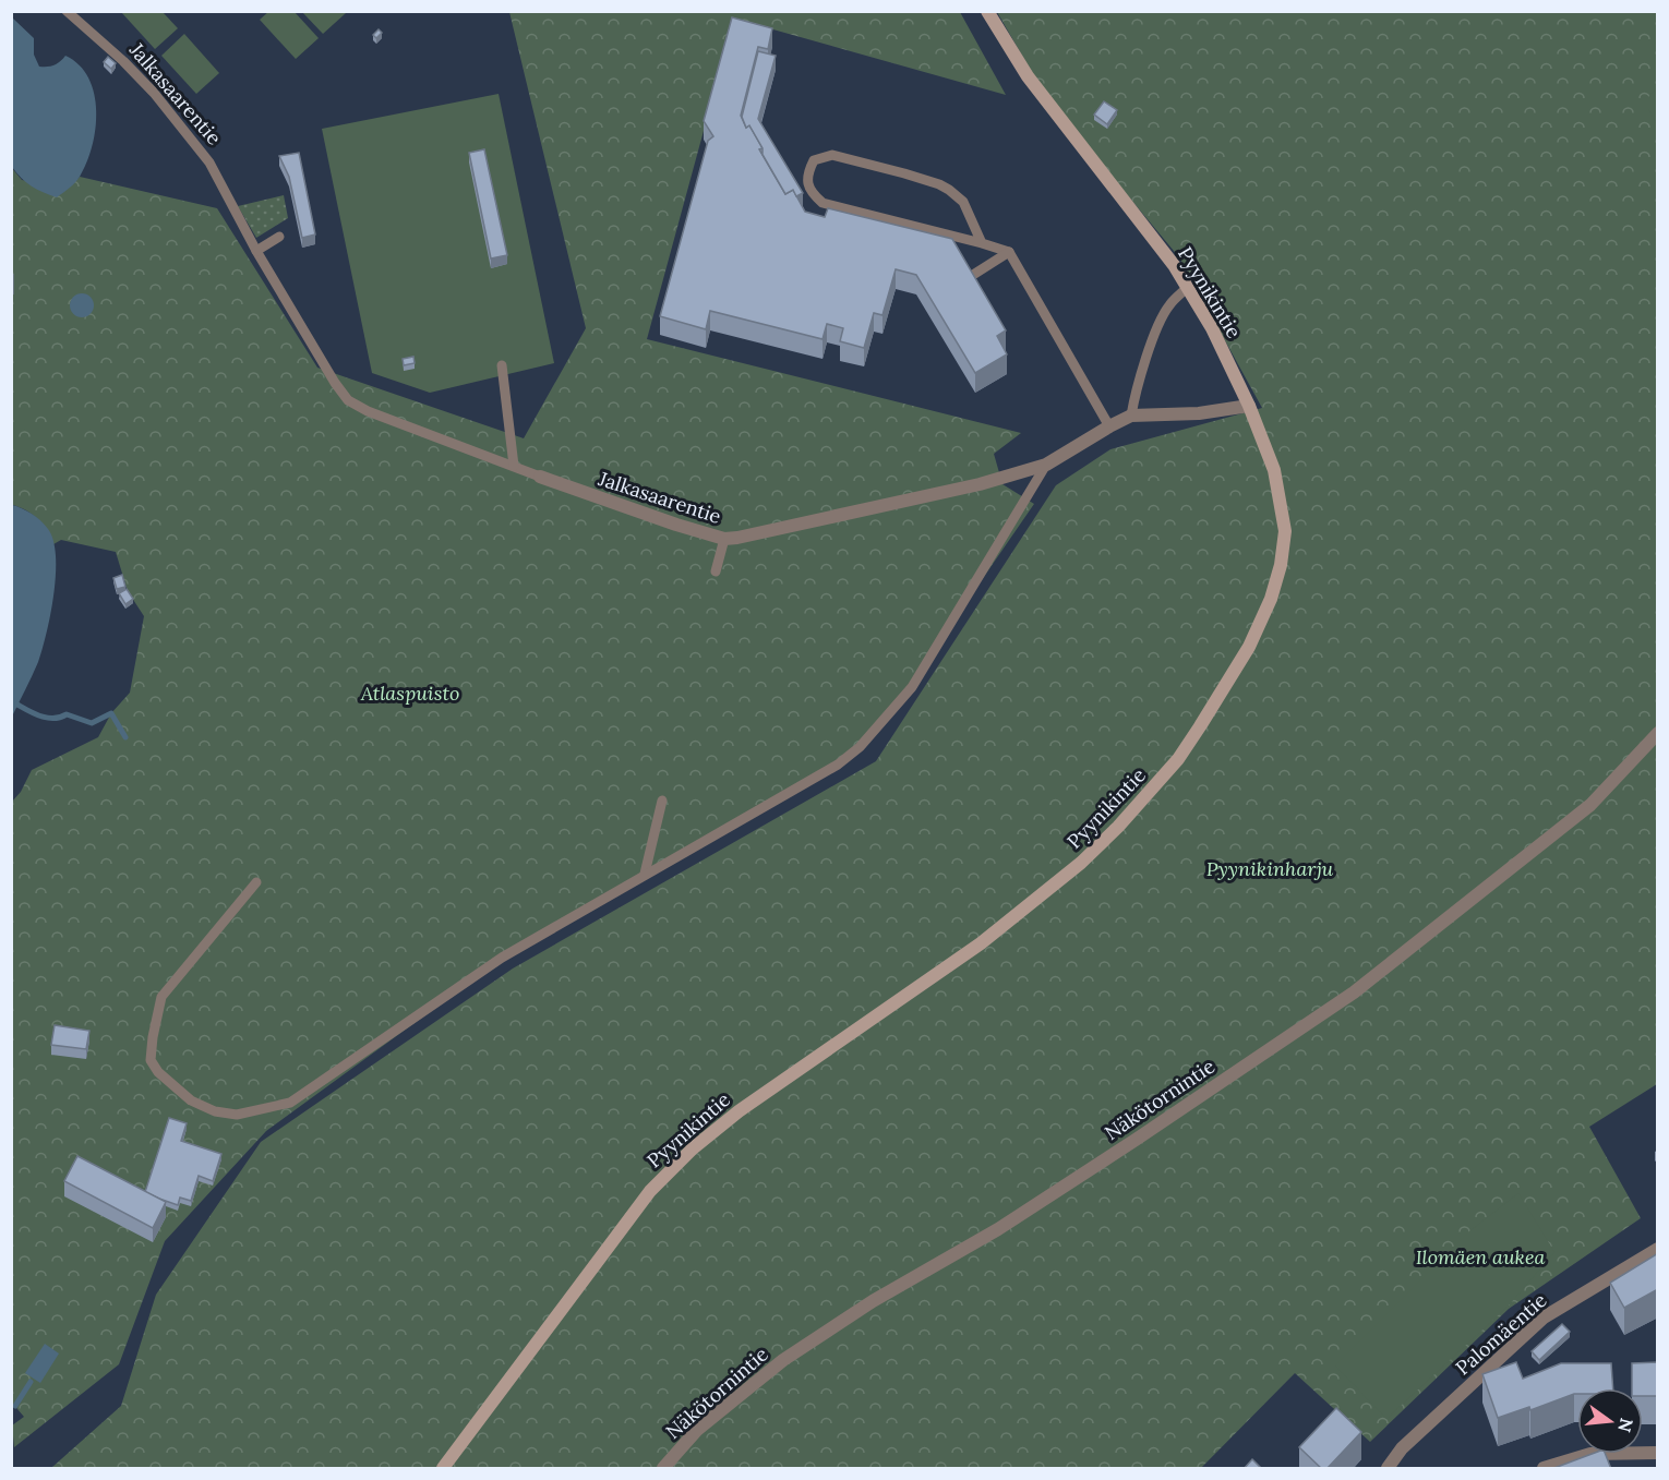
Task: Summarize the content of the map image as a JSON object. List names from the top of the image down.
{
  "streets": {
    "street": [
      "Jalkasaarentie",
      "Pyynikintie",
      "Näkötornintie",
      "Palomäentie"
    ]
  },
  "crossings": [
    ["Jalkasaarentie", "Pyynikintie"]
  ],
  "parks": ["Atlaspuisto", "Pyynikinharju", "Ilomäen aukea"],
  "north": "right"
}
